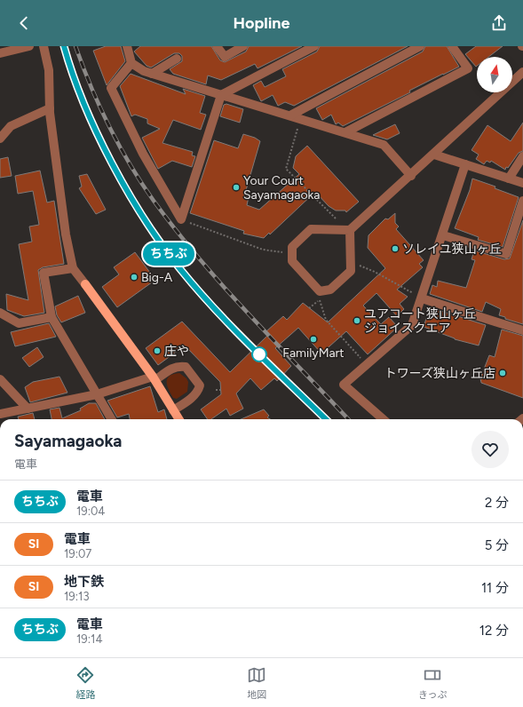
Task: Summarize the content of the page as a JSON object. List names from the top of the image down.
{
  "places": [
    "Your Court Sayamagaoka",
    "ソレイユ狭山ヶ丘",
    "Big-A",
    "ユアコート狭山ヶ丘 ジョイスクエア",
    "FamilyMart",
    "庄や",
    "トワーズ狭山ヶ丘店"
  ],
  "north": "top",
  "page": {
    "header": "Hopline",
    "on_map": "ちちぶ",
    "heading": ["Sayamagaoka", "電車"],
    "list": [
      {
        "mark": "ちちぶ",
        "name": "電車",
        "note": "19:04",
        "value": "2 分"
      },
      {
        "mark": "SI",
        "name": "電車",
        "note": "19:07",
        "value": "5 分"
      },
      {
        "mark": "SI",
        "name": "地下鉄",
        "note": "19:13",
        "value": "11 分"
      },
      {
        "mark": "ちちぶ",
        "name": "電車",
        "note": "19:14",
        "value": "12 分"
      }
    ],
    "tabs": ["経路", "地図", "きっぷ"]
  }
}
